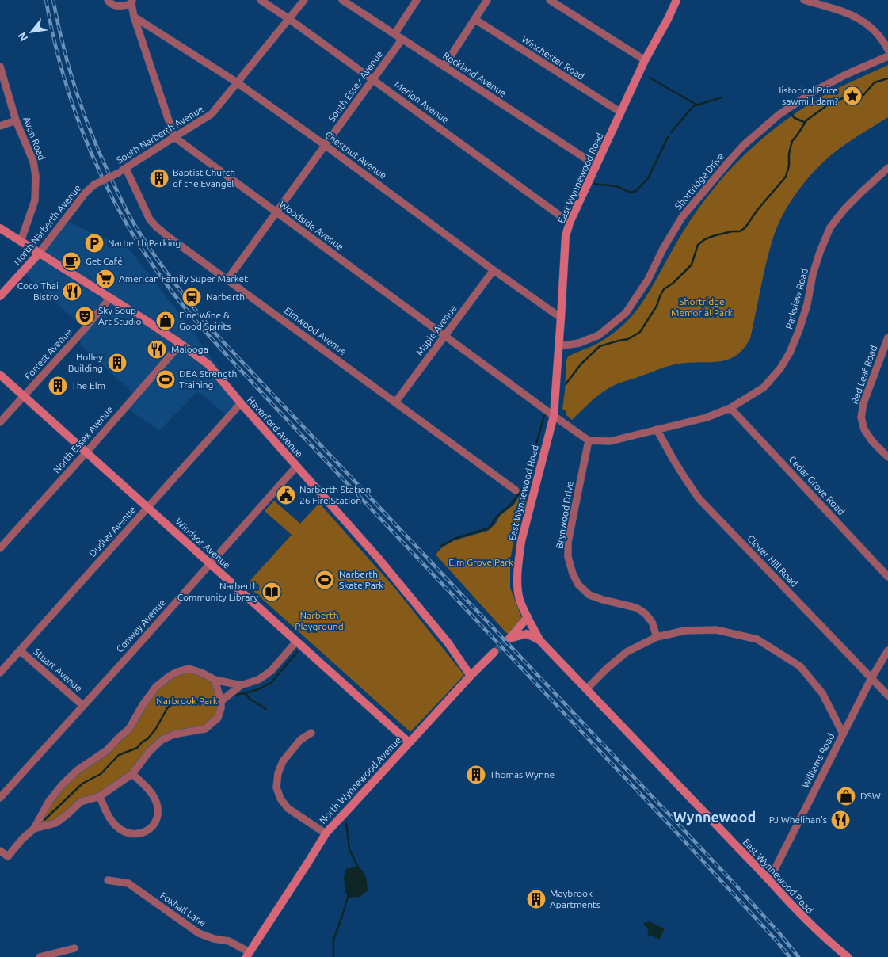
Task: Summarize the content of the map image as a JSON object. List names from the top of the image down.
{
  "streets": {
    "street": [
      "Winchester Road",
      "Rockland Avenue",
      "South Essex Avenue",
      "Merion Avenue",
      "South Narberth Avenue",
      "Avon Road",
      "Chestnut Avenue",
      "East Wynnewood Road",
      "Shortridge Drive",
      "North Narberth Avenue",
      "Woodside Avenue",
      "Parkview Road",
      "Maple Avenue",
      "Elmwood Avenue",
      "Forrest Avenue",
      "Red Leaf Road",
      "Haverford Avenue",
      "North Essex Avenue",
      "Cedar Grove Road",
      "Brynwood Drive",
      "Dudley Avenue",
      "Windsor Avenue",
      "Clover Hill Road",
      "Conway Avenue",
      "Stuart Avenue",
      "Williams Road",
      "North Wynnewood Avenue",
      "Foxhall Lane"
    ]
  },
  "crossings": [
    ["Winchester Road", "East Wynnewood Road"],
    ["Rockland Avenue", "South Essex Avenue"],
    ["Rockland Avenue", "East Wynnewood Road"],
    ["South Essex Avenue", "Merion Avenue"],
    ["South Essex Avenue", "Chestnut Avenue"],
    ["South Essex Avenue", "Woodside Avenue"],
    ["South Essex Avenue", "Elmwood Avenue"],
    ["Merion Avenue", "South Narberth Avenue"],
    ["Merion Avenue", "East Wynnewood Road"],
    ["South Narberth Avenue", "Chestnut Avenue"],
    ["South Narberth Avenue", "North Narberth Avenue"],
    ["South Narberth Avenue", "Woodside Avenue"],
    ["South Narberth Avenue", "Elmwood Avenue"],
    ["Avon Road", "Haverford Avenue"],
    ["Chestnut Avenue", "East Wynnewood Road"],
    ["Chestnut Avenue", "Maple Avenue"],
    ["East Wynnewood Road", "Shortridge Drive"],
    ["East Wynnewood Road", "Woodside Avenue"],
    ["East Wynnewood Road", "Williams Road"],
    ["North Narberth Avenue", "Haverford Avenue"],
    ["Woodside Avenue", "Maple Avenue"],
    ["Parkview Road", "Cedar Grove Road"],
    ["Parkview Road", "Brynwood Drive"],
    ["Parkview Road", "Clover Hill Road"],
    ["Maple Avenue", "Elmwood Avenue"],
    ["Forrest Avenue", "Haverford Avenue"],
    ["Forrest Avenue", "Windsor Avenue"],
    ["Haverford Avenue", "North Essex Avenue"],
    ["Haverford Avenue", "Dudley Avenue"],
    ["Haverford Avenue", "Conway Avenue"],
    ["Haverford Avenue", "North Wynnewood Avenue"],
    ["North Essex Avenue", "Windsor Avenue"],
    ["Dudley Avenue", "Windsor Avenue"],
    ["Dudley Avenue", "Stuart Avenue"],
    ["Windsor Avenue", "Conway Avenue"],
    ["Windsor Avenue", "North Wynnewood Avenue"],
    ["Clover Hill Road", "Williams Road"],
    ["Conway Avenue", "Stuart Avenue"],
    ["North Wynnewood Avenue", "Foxhall Lane"]
  ],
  "districts": ["Wynnewood"],
  "parks": [
    "Shortridge Memorial Park",
    "Elm Grove Park",
    "Narberth Playground",
    "Narbrook Park"
  ],
  "places": {
    "place": ["Historical Price sawmill dam?"],
    "building": [
      "Baptist Church of the Evangel",
      "Holley Building",
      "The Elm",
      "Thomas Wynne",
      "Maybrook Apartments"
    ],
    "parking": ["Narberth Parking"],
    "cafe": ["Get Café"],
    "supermarket": ["American Family Super Market"],
    "restaurant": ["Coco Thai Bistro", "Malooga", "PJ Whelihan's"],
    "station": ["Narberth"],
    "theatre": ["Sky Soup Art Studio"],
    "shop": ["Fine Wine & Good Spirits", "DSW"],
    "sports": ["DEA Strength Training", "Narberth Skate Park"],
    "public building": ["Narberth Station 26 Fire Station"],
    "library": ["Narberth Community Library"]
  },
  "north": "bottom left"
}
